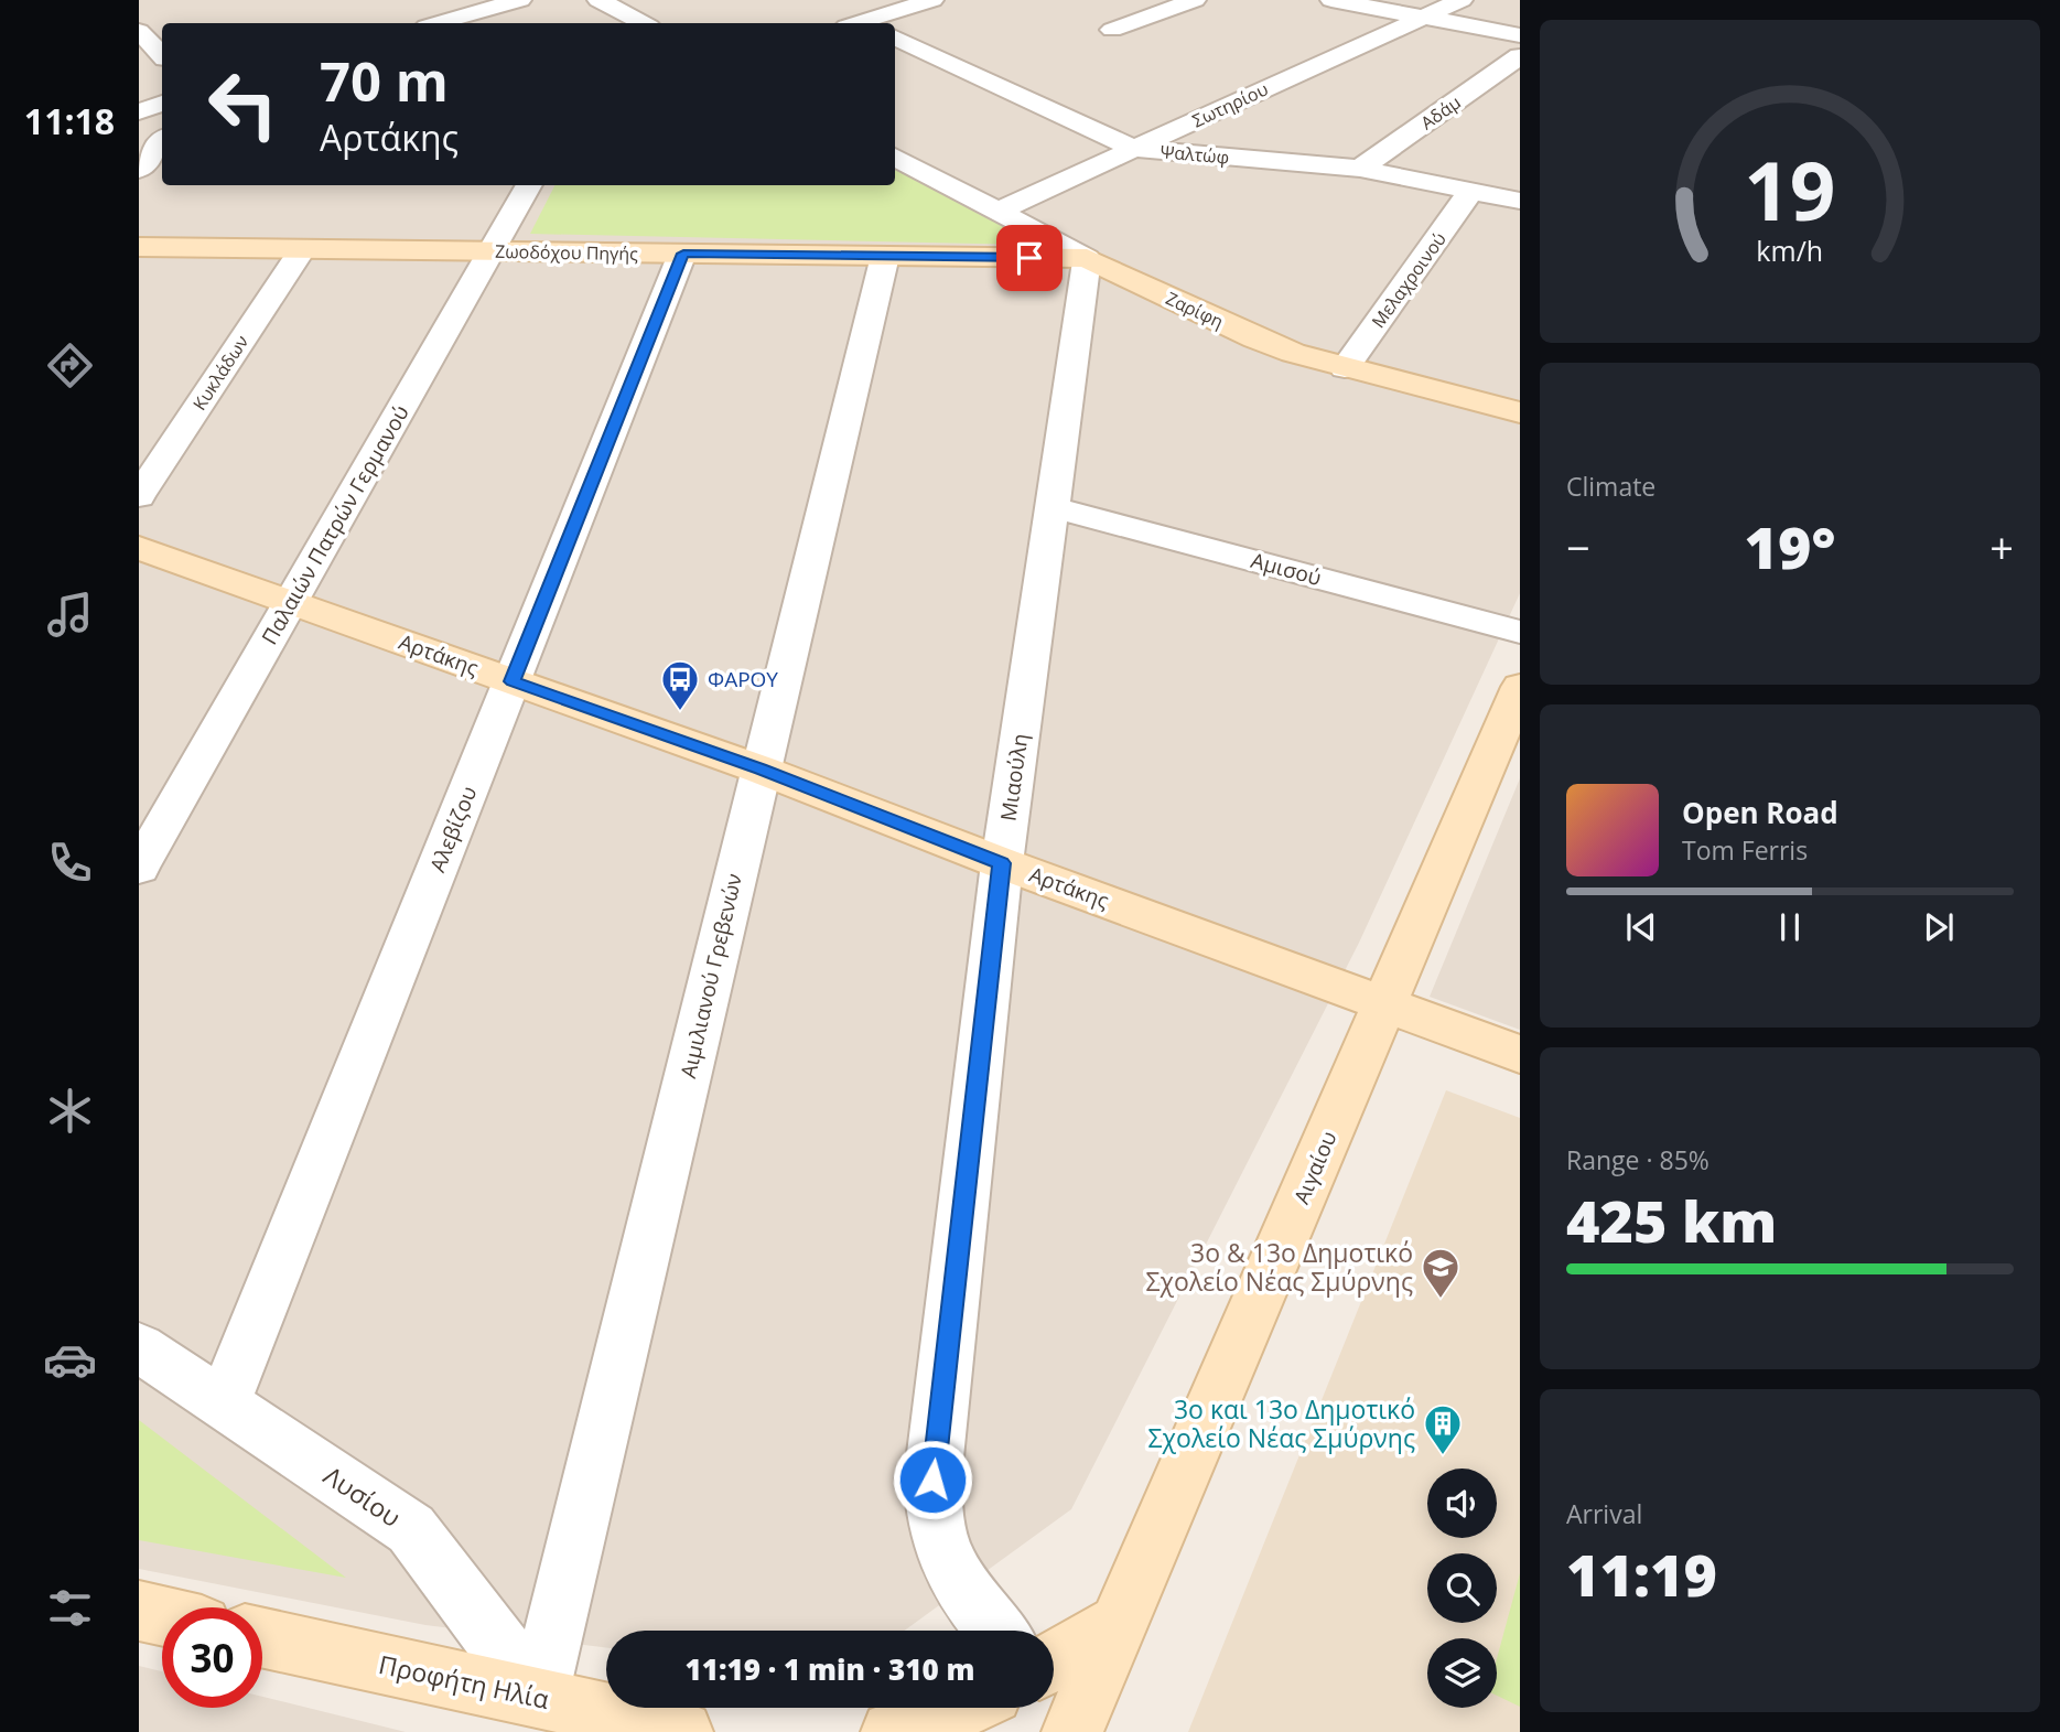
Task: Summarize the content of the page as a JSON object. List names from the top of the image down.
{
  "streets": {
    "street": [
      "Σωτηρίου",
      "Αδάμ",
      "Ψαλτώφ",
      "Ζωοδόχου Πηγής",
      "Μελαχροινού",
      "Ζαρίφη",
      "Κυκλάδων",
      "Παλαιών Πατρών Γερμανού",
      "Αμισού",
      "Αρτάκης",
      "Μιαούλη",
      "Αλεβίζου",
      "Αιμιλιανού Γρεβενών",
      "Αιγαίου",
      "Λυσίου",
      "Προφήτη Ηλία"
    ]
  },
  "crossings": [
    ["Σωτηρίου", "Ψαλτώφ"],
    ["Σωτηρίου", "Ζαρίφη"],
    ["Αδάμ", "Ψαλτώφ"],
    ["Ψαλτώφ", "Μελαχροινού"],
    ["Ζωοδόχου Πηγής", "Ζαρίφη"],
    ["Ζωοδόχου Πηγής", "Κυκλάδων"],
    ["Ζωοδόχου Πηγής", "Παλαιών Πατρών Γερμανού"],
    ["Ζωοδόχου Πηγής", "Μιαούλη"],
    ["Ζωοδόχου Πηγής", "Αλεβίζου"],
    ["Ζωοδόχου Πηγής", "Αιμιλιανού Γρεβενών"],
    ["Μελαχροινού", "Ζαρίφη"],
    ["Ζαρίφη", "Μιαούλη"],
    ["Παλαιών Πατρών Γερμανού", "Αρτάκης"],
    ["Αμισού", "Μιαούλη"],
    ["Αρτάκης", "Μιαούλη"],
    ["Αρτάκης", "Αλεβίζου"],
    ["Αρτάκης", "Αιμιλιανού Γρεβενών"],
    ["Αρτάκης", "Αιγαίου"],
    ["Αλεβίζου", "Λυσίου"],
    ["Αιμιλιανού Γρεβενών", "Λυσίου"],
    ["Αιμιλιανού Γρεβενών", "Προφήτη Ηλία"],
    ["Λυσίου", "Προφήτη Ηλία"]
  ],
  "places": {
    "bus stop": ["ΦΑΡΟΥ"],
    "school or university": ["3ο & 13ο Δημοτικό Σχολείο Νέας Σμύρνης"],
    "building": ["3ο και 13ο Δημοτικό Σχολείο Νέας Σμύρνης"]
  },
  "page": {
    "tabs": "11:18",
    "turn": ["70 m", "Αρτάκης"],
    "tile": [
      "Climate",
      ["Range · 85%", "425 km"],
      ["Arrival", "11:19"]
    ],
    "heat": ["−", "19°", "+"],
    "song": ["Open Road", "Tom Ferris"],
    "limit": "30",
    "trip": "11:19 · 1 min · 310 m",
    "gauge": ["19", "km/h"]
  }
}
